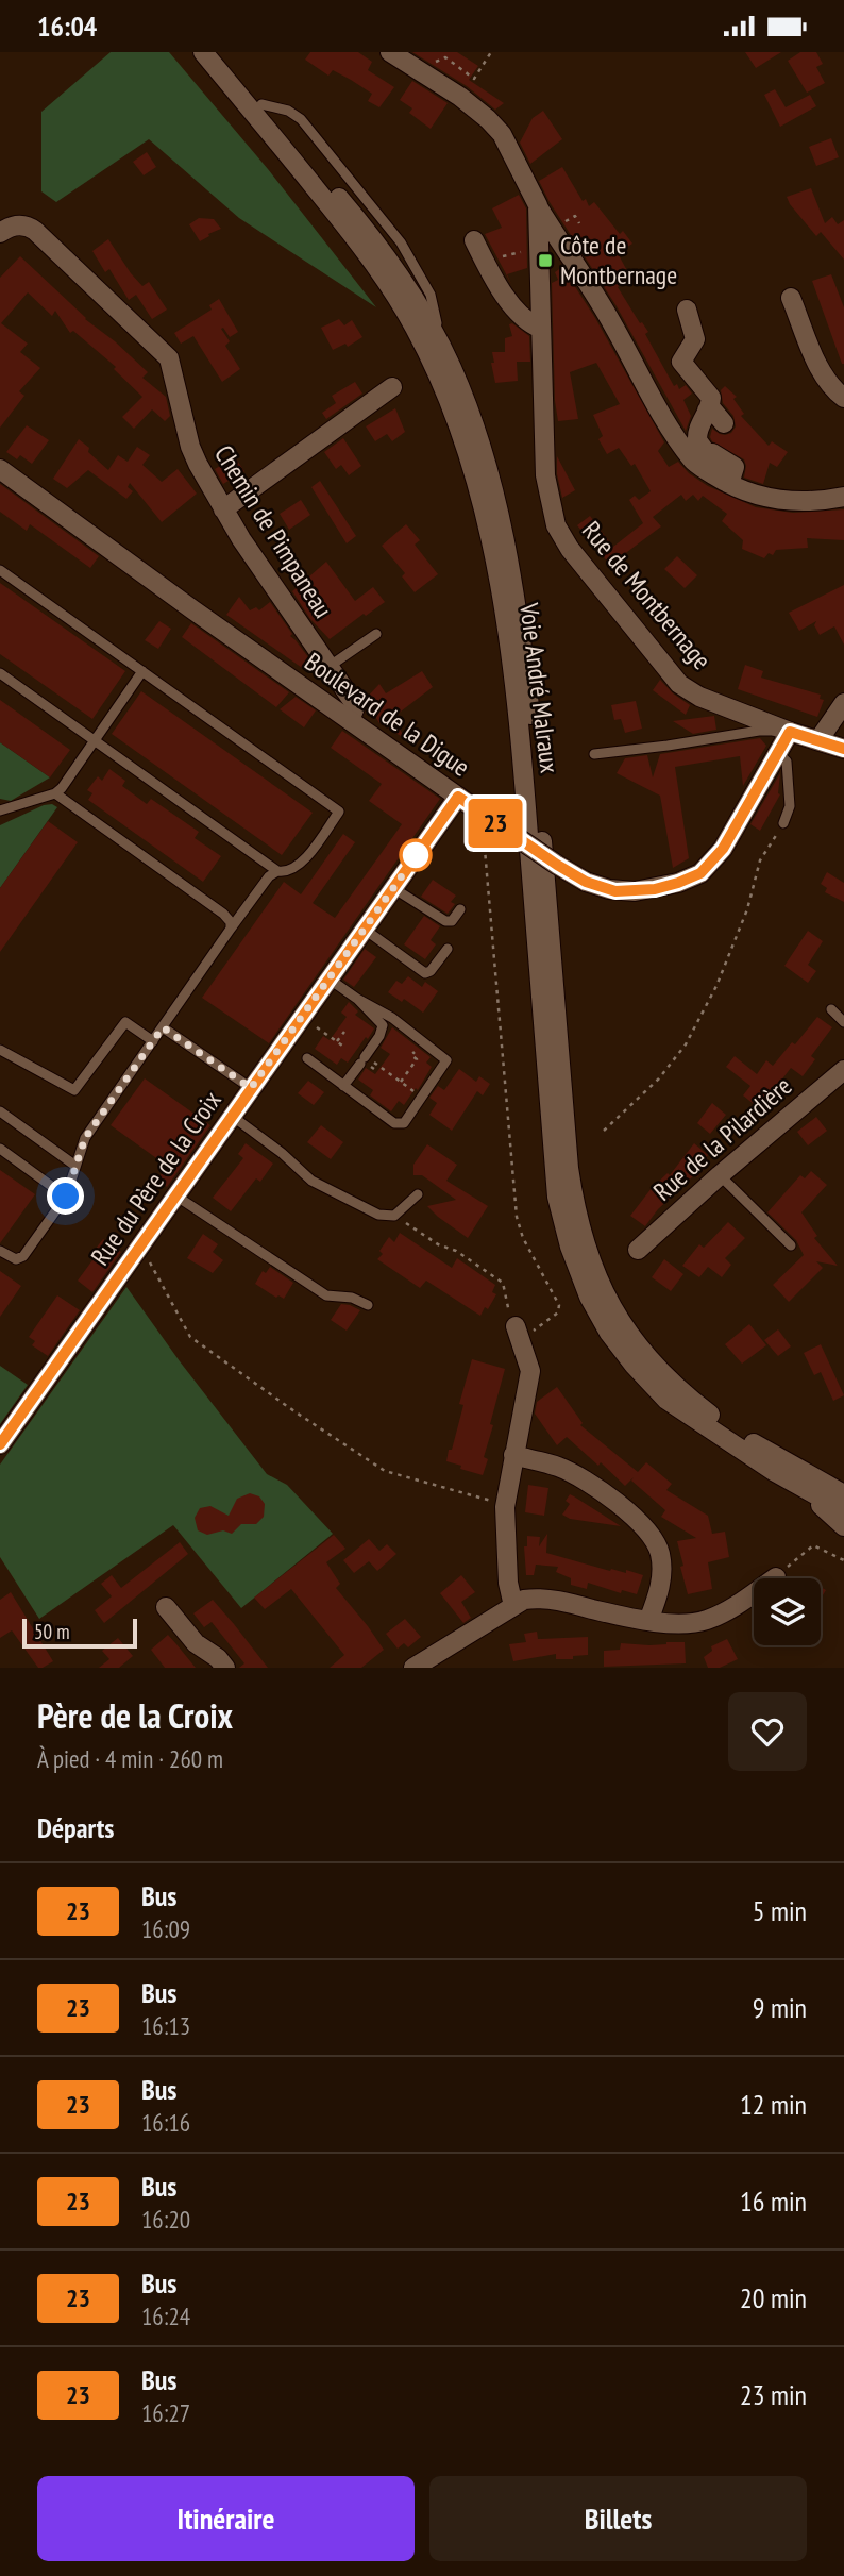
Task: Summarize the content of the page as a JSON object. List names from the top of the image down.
{
  "streets": {
    "street": [
      "Chemin de Pimpaneau",
      "Rue de Montbernage",
      "Voie André Malraux",
      "Boulevard de la Digue",
      "Rue de la Pilardière",
      "Rue du Père de la Croix"
    ]
  },
  "crossings": [
    ["Chemin de Pimpaneau", "Boulevard de la Digue"],
    ["Rue de Montbernage", "Boulevard de la Digue"],
    ["Boulevard de la Digue", "Rue du Père de la Croix"]
  ],
  "places": {
    "transit": ["Côte de Montbernage"]
  },
  "lines": ["bus line 23"],
  "scale_bar": "50 m",
  "page": {
    "status": "16:04",
    "on_map": "23",
    "scale": "50 m",
    "heading": [
      ["Père de la Croix", "À pied · 4 min · 260 m"],
      "Départs"
    ],
    "list": [
      {
        "mark": "23",
        "name": "Bus",
        "note": "16:09",
        "value": "5 min"
      },
      {
        "mark": "23",
        "name": "Bus",
        "note": "16:13",
        "value": "9 min"
      },
      {
        "mark": "23",
        "name": "Bus",
        "note": "16:16",
        "value": "12 min"
      },
      {
        "mark": "23",
        "name": "Bus",
        "note": "16:20",
        "value": "16 min"
      },
      {
        "mark": "23",
        "name": "Bus",
        "note": "16:24",
        "value": "20 min"
      },
      {
        "mark": "23",
        "name": "Bus",
        "note": "16:27",
        "value": "23 min"
      }
    ],
    "buttons": ["Itinéraire", "Billets"]
  }
}
